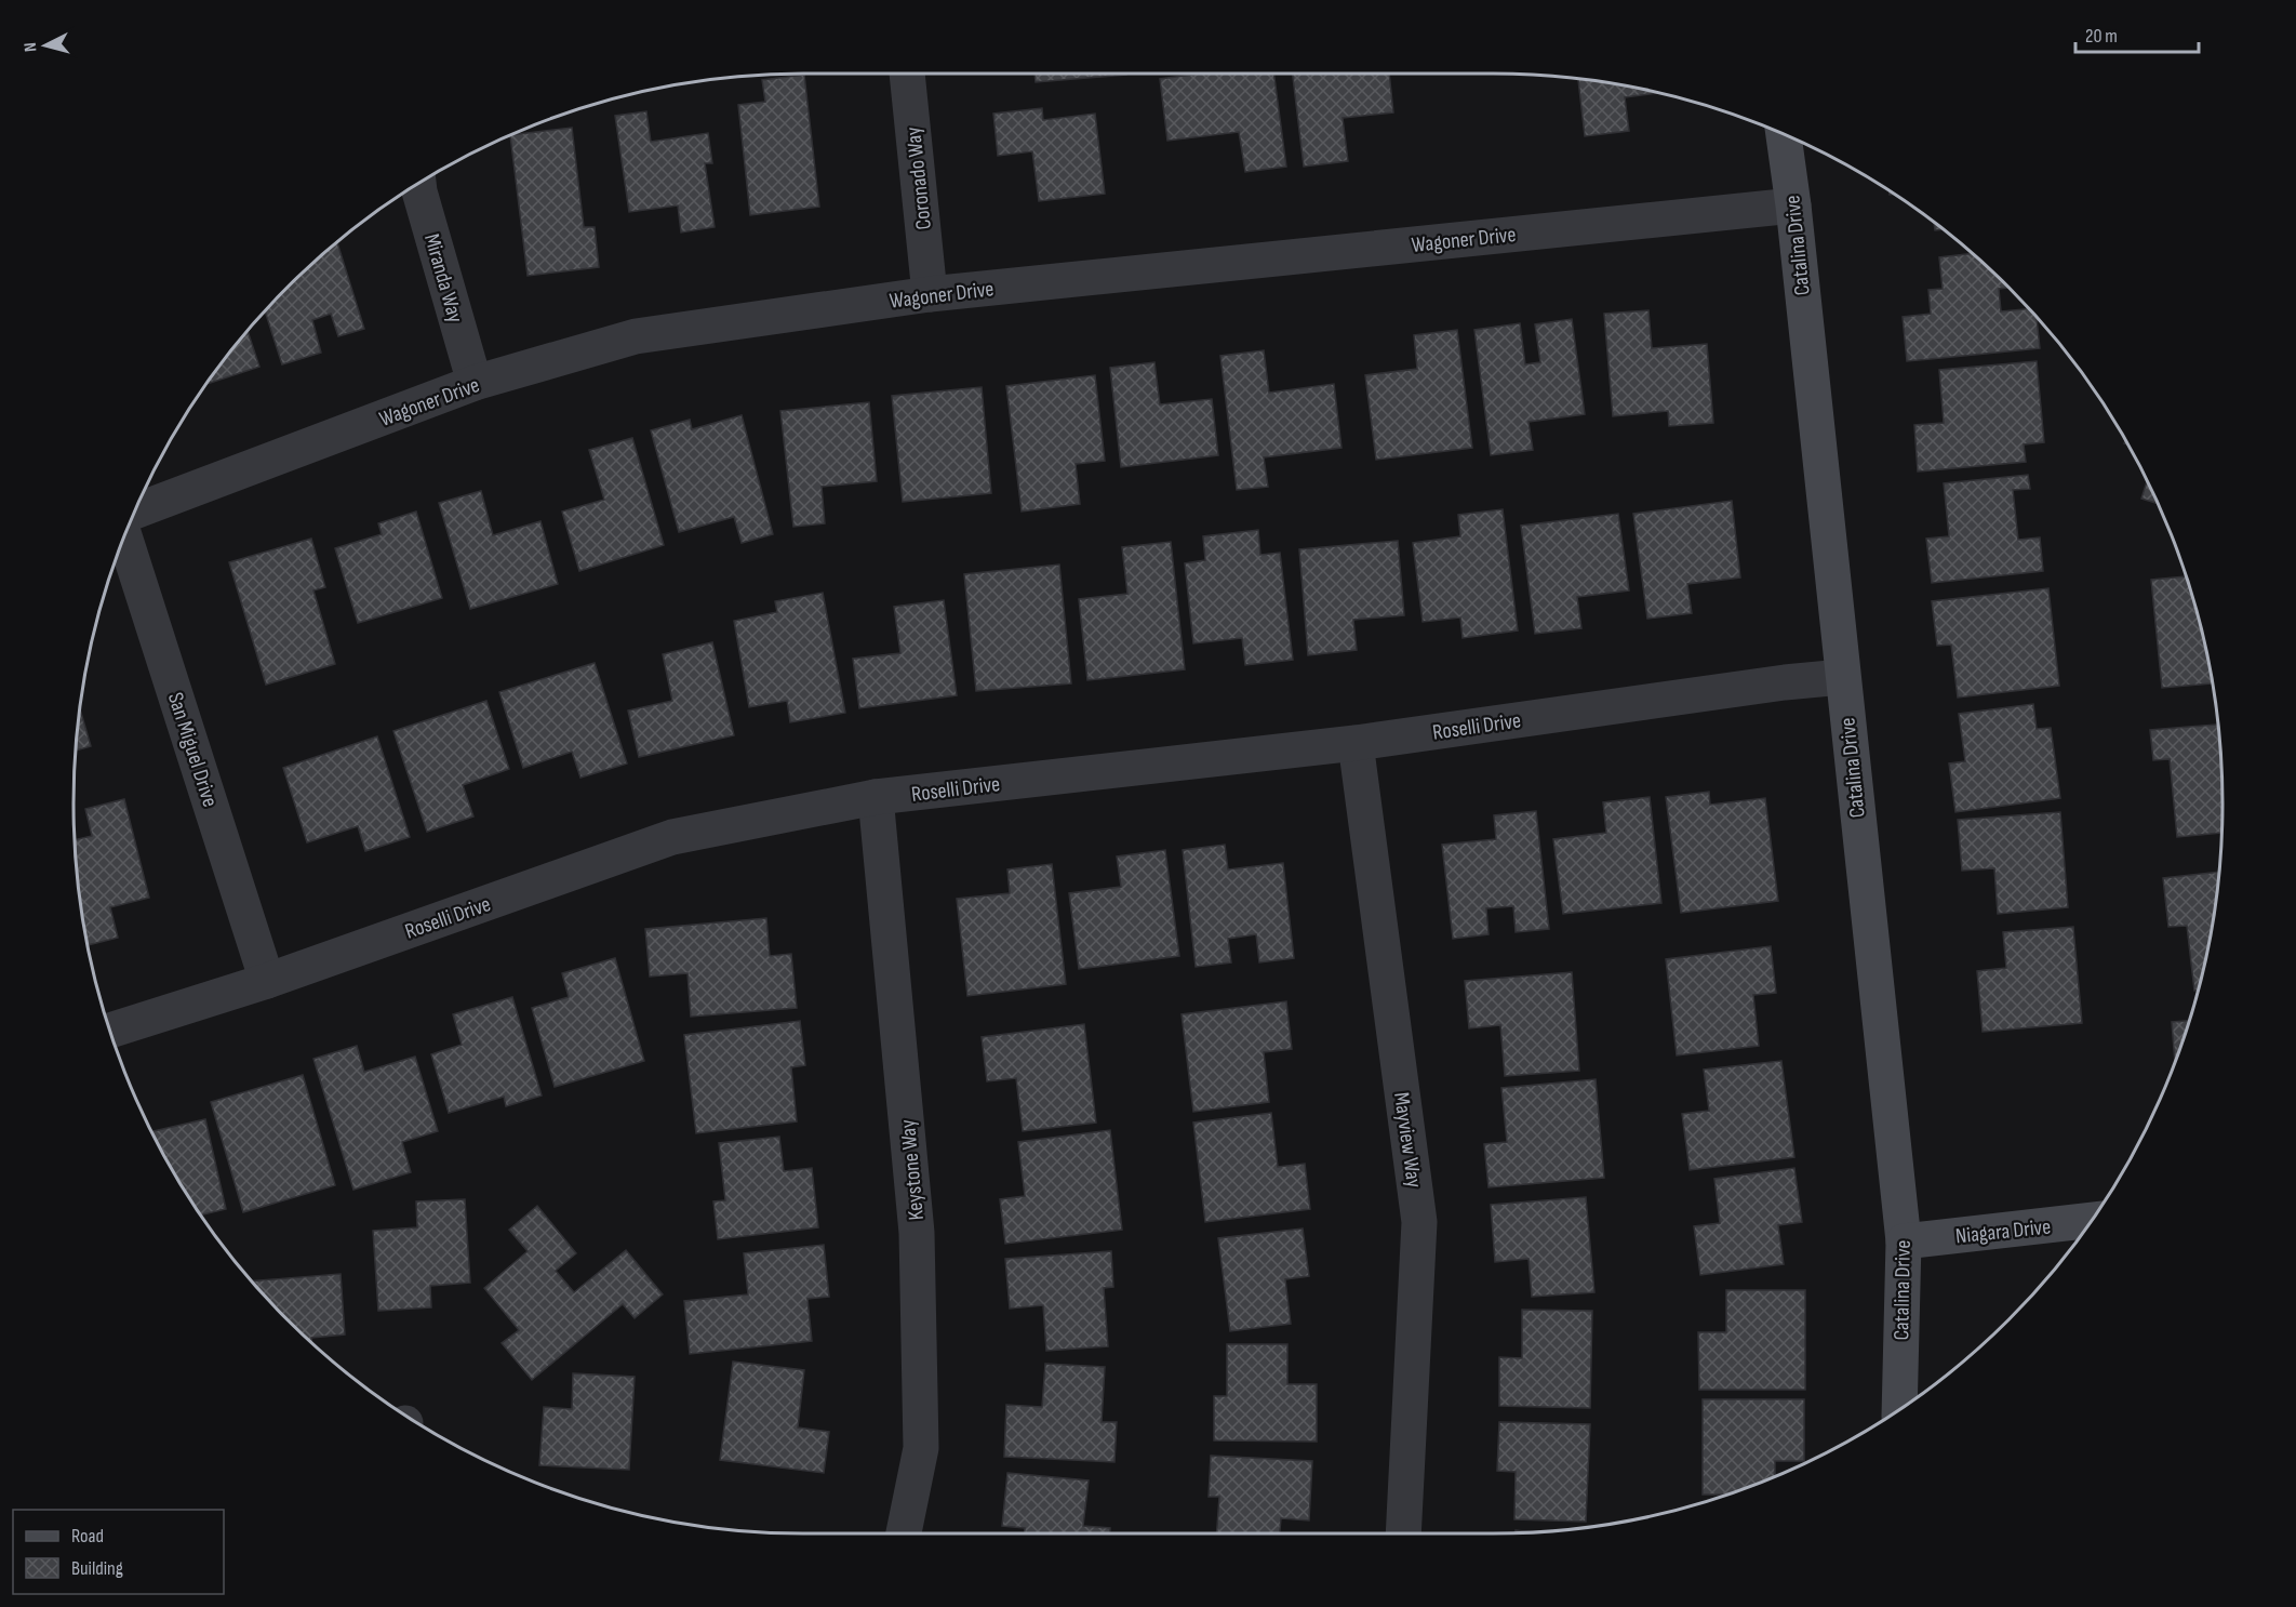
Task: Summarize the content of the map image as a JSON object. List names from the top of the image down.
{
  "streets": {
    "street": [
      "Coronado Way",
      "Wagoner Drive",
      "Catalina Drive",
      "Miranda Way",
      "Roselli Drive",
      "San Miguel Drive",
      "Mayview Way",
      "Keystone Way",
      "Niagara Drive"
    ]
  },
  "crossings": [
    ["Coronado Way", "Wagoner Drive"],
    ["Wagoner Drive", "Catalina Drive"],
    ["Wagoner Drive", "Miranda Way"],
    ["Catalina Drive", "Roselli Drive"],
    ["Catalina Drive", "Niagara Drive"],
    ["Roselli Drive", "San Miguel Drive"],
    ["Roselli Drive", "Mayview Way"],
    ["Roselli Drive", "Keystone Way"]
  ],
  "legend": ["Road", "Building"],
  "scale_bar": "20 m",
  "north": "left"
}
